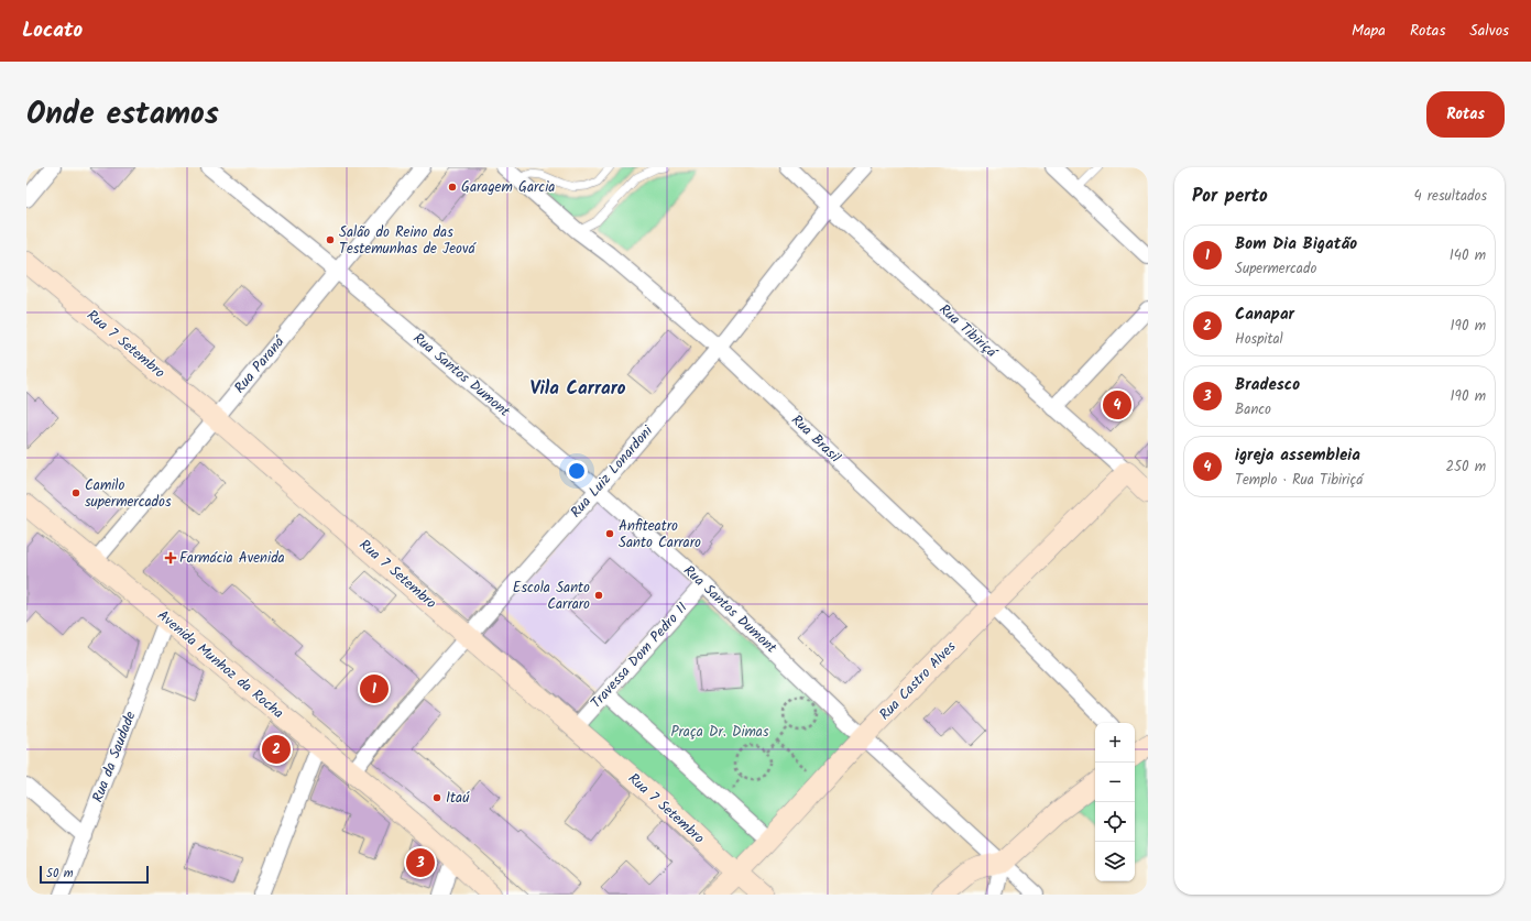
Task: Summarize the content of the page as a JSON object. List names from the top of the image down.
{
  "streets": {
    "main road": [
      "Rua Tibiriçá",
      "Rua 7 Setembro",
      "Avenida Munhoz da Rocha",
      "Rua Castro Alves"
    ],
    "street": [
      "Rua Paraná",
      "Rua Santos Dumont",
      "Rua Brasil",
      "Rua Luiz Lonardoni",
      "Travessa Dom Pedro II",
      "Rua da Saudade"
    ]
  },
  "crossings": [
    ["Rua Tibiriçá", "Rua Luiz Lonardoni"],
    ["Rua Tibiriçá", "Rua Castro Alves"],
    ["Rua 7 Setembro", "Rua Paraná"],
    ["Rua 7 Setembro", "Rua Luiz Lonardoni"],
    ["Rua 7 Setembro", "Travessa Dom Pedro II"],
    ["Rua 7 Setembro", "Rua Castro Alves"],
    ["Rua Paraná", "Rua Santos Dumont"],
    ["Rua Paraná", "Avenida Munhoz da Rocha"],
    ["Rua Santos Dumont", "Rua Luiz Lonardoni"],
    ["Rua Santos Dumont", "Travessa Dom Pedro II"],
    ["Rua Santos Dumont", "Rua Castro Alves"],
    ["Rua Brasil", "Rua Luiz Lonardoni"],
    ["Rua Brasil", "Rua Castro Alves"],
    ["Rua Luiz Lonardoni", "Avenida Munhoz da Rocha"],
    ["Avenida Munhoz da Rocha", "Rua da Saudade"]
  ],
  "districts": ["Vila Carraro"],
  "parks": ["Praça Dr. Dimas"],
  "places": {
    "other": [
      "Garagem Garcia",
      "Salão do Reino das Testemunhas de Jeová",
      "Camilo supermercados",
      "Anfiteatro Santo Carraro",
      "Escola Santo Carraro",
      "Itaú"
    ],
    "health": ["Farmácia Avenida"]
  },
  "scale_bar": "50 m",
  "page": {
    "header": "Locato",
    "nav": ["Mapa", "Rotas", "Salvos"],
    "title": "Onde estamos",
    "buttons": "Rotas",
    "heading": ["Por perto", "4 resultados"],
    "list": [
      {
        "mark": "1",
        "name": "Bom Dia Bigatão",
        "note": "Supermercado",
        "value": "140 m"
      },
      {
        "mark": "2",
        "name": "Canapar",
        "note": "Hospital",
        "value": "190 m"
      },
      {
        "mark": "3",
        "name": "Bradesco",
        "note": "Banco",
        "value": "190 m"
      },
      {
        "mark": "4",
        "name": "igreja assembleia",
        "note": "Templo · Rua Tibiriçá",
        "value": "250 m"
      }
    ],
    "pins": [
      "4",
      "1",
      "2",
      "3"
    ],
    "map_buttons": ["+", "−"],
    "scale": "50 m"
  }
}
